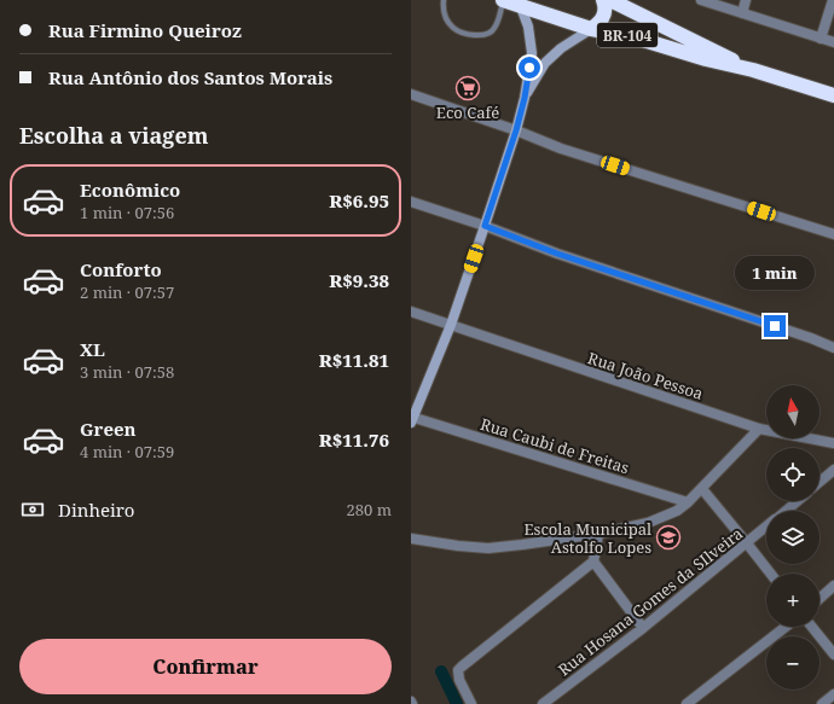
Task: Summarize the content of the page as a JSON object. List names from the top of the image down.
{
  "streets": {
    "highway": ["BR-104"],
    "street": ["Rua João Pessoa", "Rua Caubi de Freitas", "Rua Hosana Gomes da SIlveira"]
  },
  "places": {
    "supermarket": ["Eco Café"],
    "school or university": ["Escola Municipal Astolfo Lopes"]
  },
  "north": "top",
  "page": {
    "banner": ["Rua Firmino Queiroz", "Rua Antônio dos Santos Morais"],
    "heading": "Escolha a viagem",
    "list": [
      {
        "name": "Econômico",
        "note": "1 min · 07:56",
        "value": "R$6.95"
      },
      {
        "name": "Conforto",
        "note": "2 min · 07:57",
        "value": "R$9.38"
      },
      {
        "name": "XL",
        "note": "3 min · 07:58",
        "value": "R$11.81"
      },
      {
        "name": "Green",
        "note": "4 min · 07:59",
        "value": "R$11.76"
      }
    ],
    "bubble": "1 min",
    "map_buttons": ["+", "−"],
    "pay": ["Dinheiro", "280 m"],
    "buttons": "Confirmar"
  }
}
